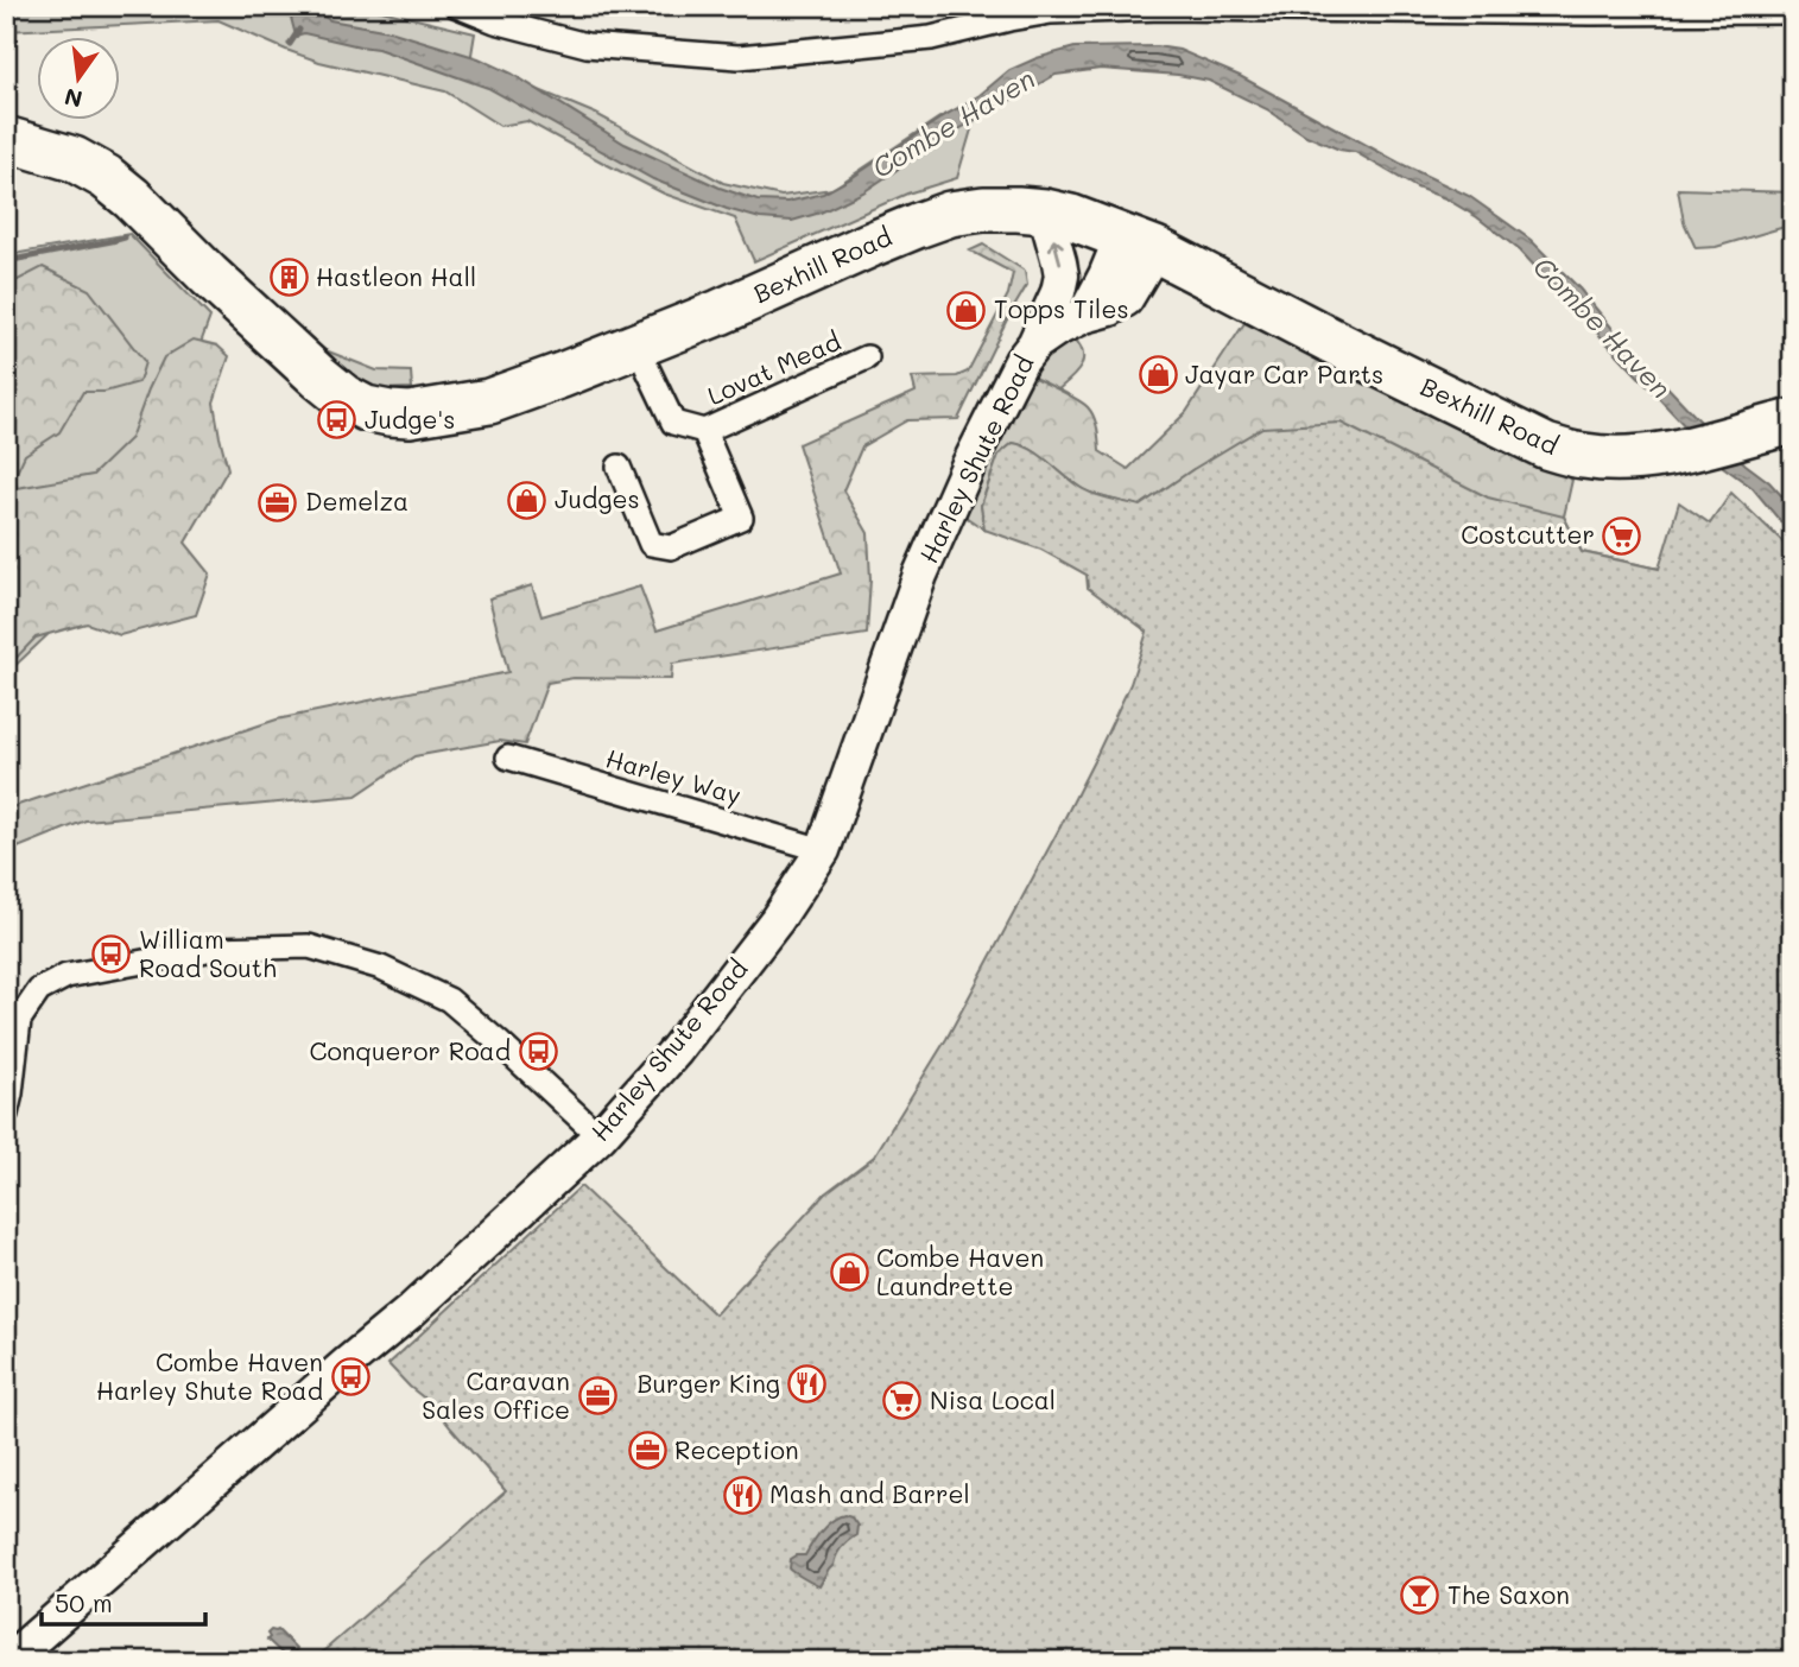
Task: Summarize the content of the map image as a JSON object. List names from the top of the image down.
{
  "streets": {
    "highway": ["Bexhill Road"],
    "main road": ["Harley Shute Road"],
    "street": ["Lovat Mead", "Harley Way"]
  },
  "crossings": [
    ["Bexhill Road", "Lovat Mead"],
    ["Bexhill Road", "Harley Shute Road"],
    ["Harley Shute Road", "Harley Way"]
  ],
  "water": ["Combe Haven"],
  "places": {
    "building": ["Hastleon Hall"],
    "shop": [
      "Topps Tiles",
      "Jayar Car Parts",
      "Judges",
      "Combe Haven Laundrette"
    ],
    "bus stop": [
      "Judge's",
      "William Road South",
      "Conqueror Road",
      "Combe Haven Harley Shute Road"
    ],
    "office": ["Demelza", "Caravan Sales Office", "Reception"],
    "supermarket": ["Costcutter", "Nisa Local"],
    "restaurant": ["Burger King", "Mash and Barrel"],
    "bar": ["The Saxon"]
  },
  "scale_bar": "50 m",
  "north": "bottom"
}
